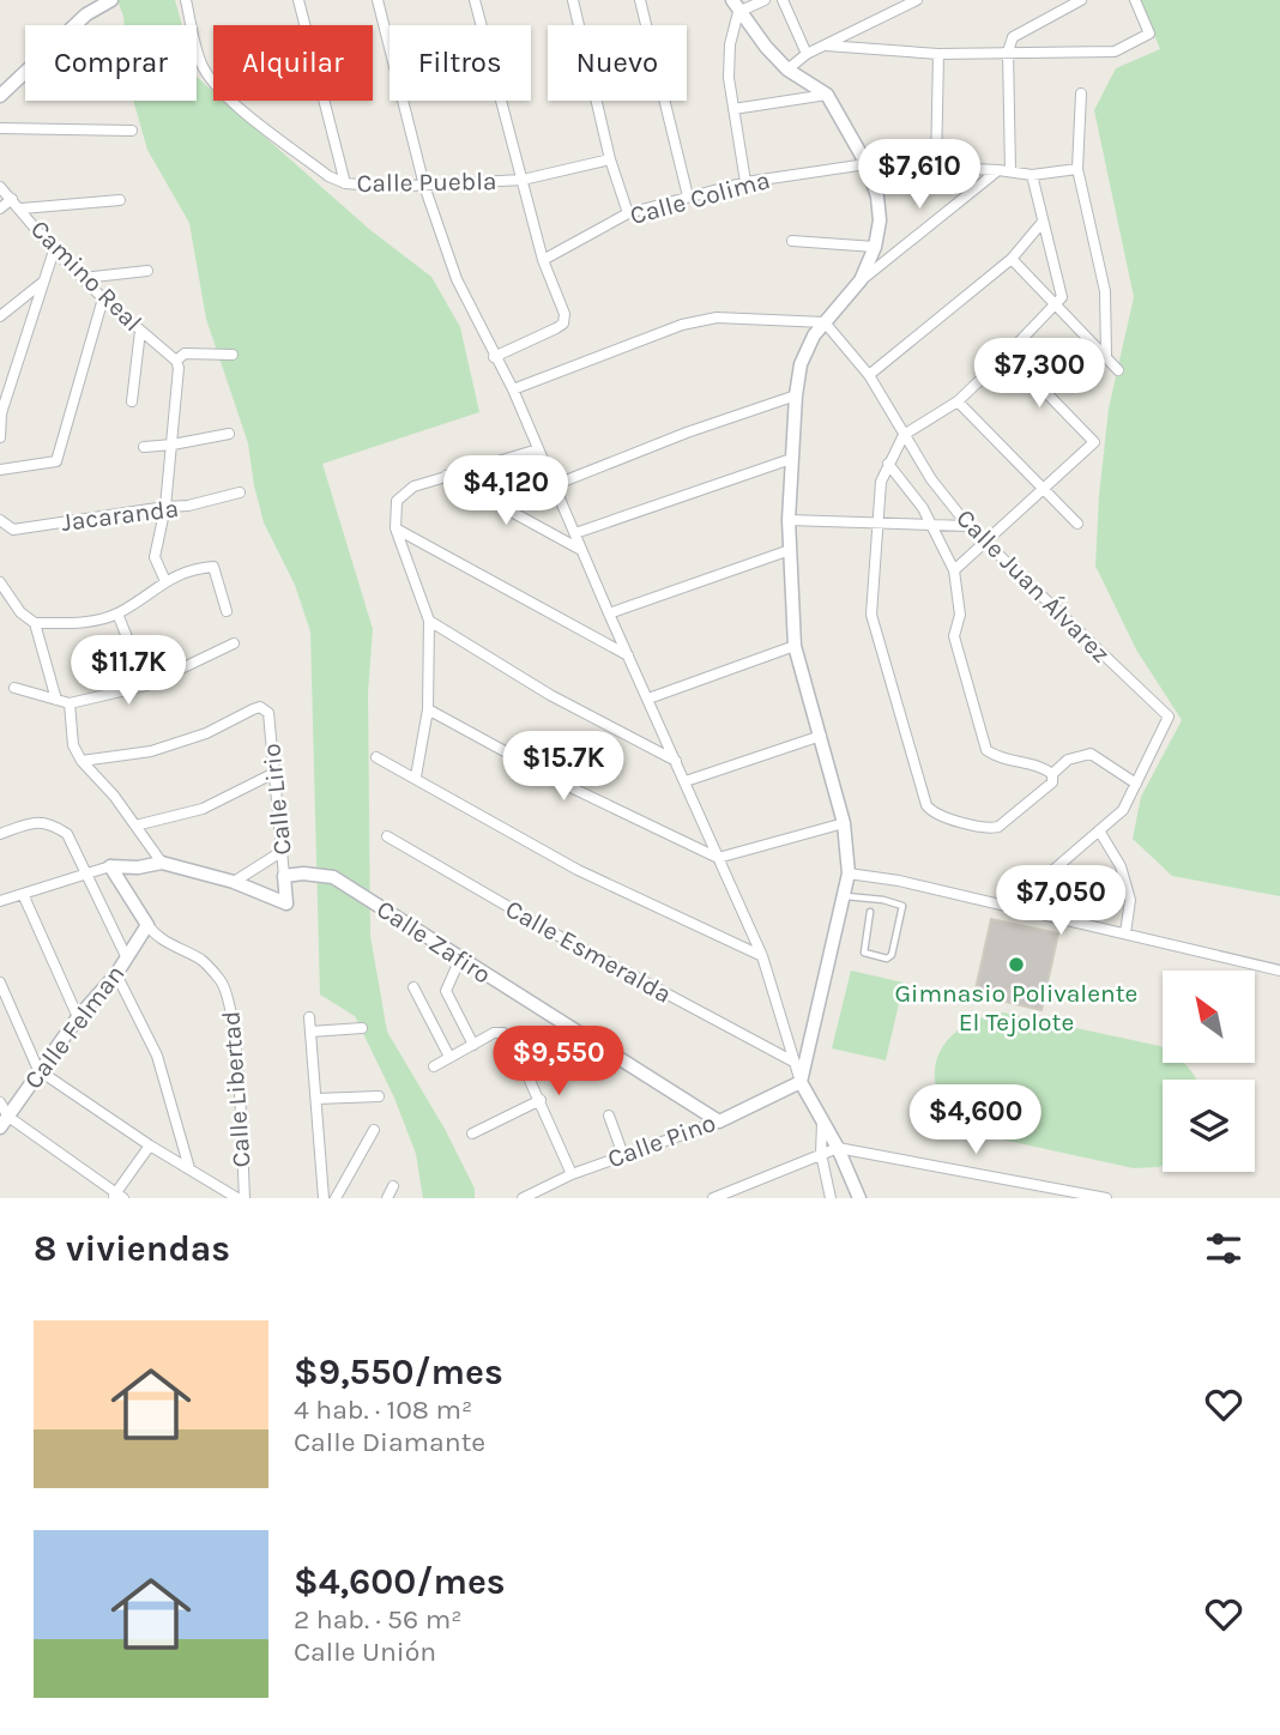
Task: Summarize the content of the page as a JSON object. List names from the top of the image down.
{
  "streets": {
    "street": [
      "Calle Puebla",
      "Calle Colima",
      "Camino Real",
      "Jacaranda",
      "Calle Juan Álvarez",
      "Calle Lirio",
      "Calle Zafiro",
      "Calle Esmeralda",
      "Calle Felman",
      "Calle Libertad",
      "Calle Pino"
    ]
  },
  "crossings": [
    ["Calle Lirio", "Calle Zafiro"],
    ["Calle Zafiro", "Calle Pino"],
    ["Calle Felman", "Calle Libertad"]
  ],
  "places": ["Gimnasio Polivalente El Tejolote"],
  "north": "top left",
  "page": {
    "chip": [
      "Comprar",
      "Alquilar",
      "Filtros",
      "Nuevo"
    ],
    "price": [
      "$7,610",
      "$7,300",
      "$4,120",
      "$11.7K",
      "$15.7K",
      "$7,050",
      "$9,550",
      "$4,600"
    ],
    "heading": "8 viviendas",
    "list": [
      {
        "name": "$9,550/mes",
        "note": "4 hab. · 108 m² · Calle Diamante"
      },
      {
        "name": "$4,600/mes",
        "note": "2 hab. · 56 m² · Calle Unión"
      }
    ]
  }
}
